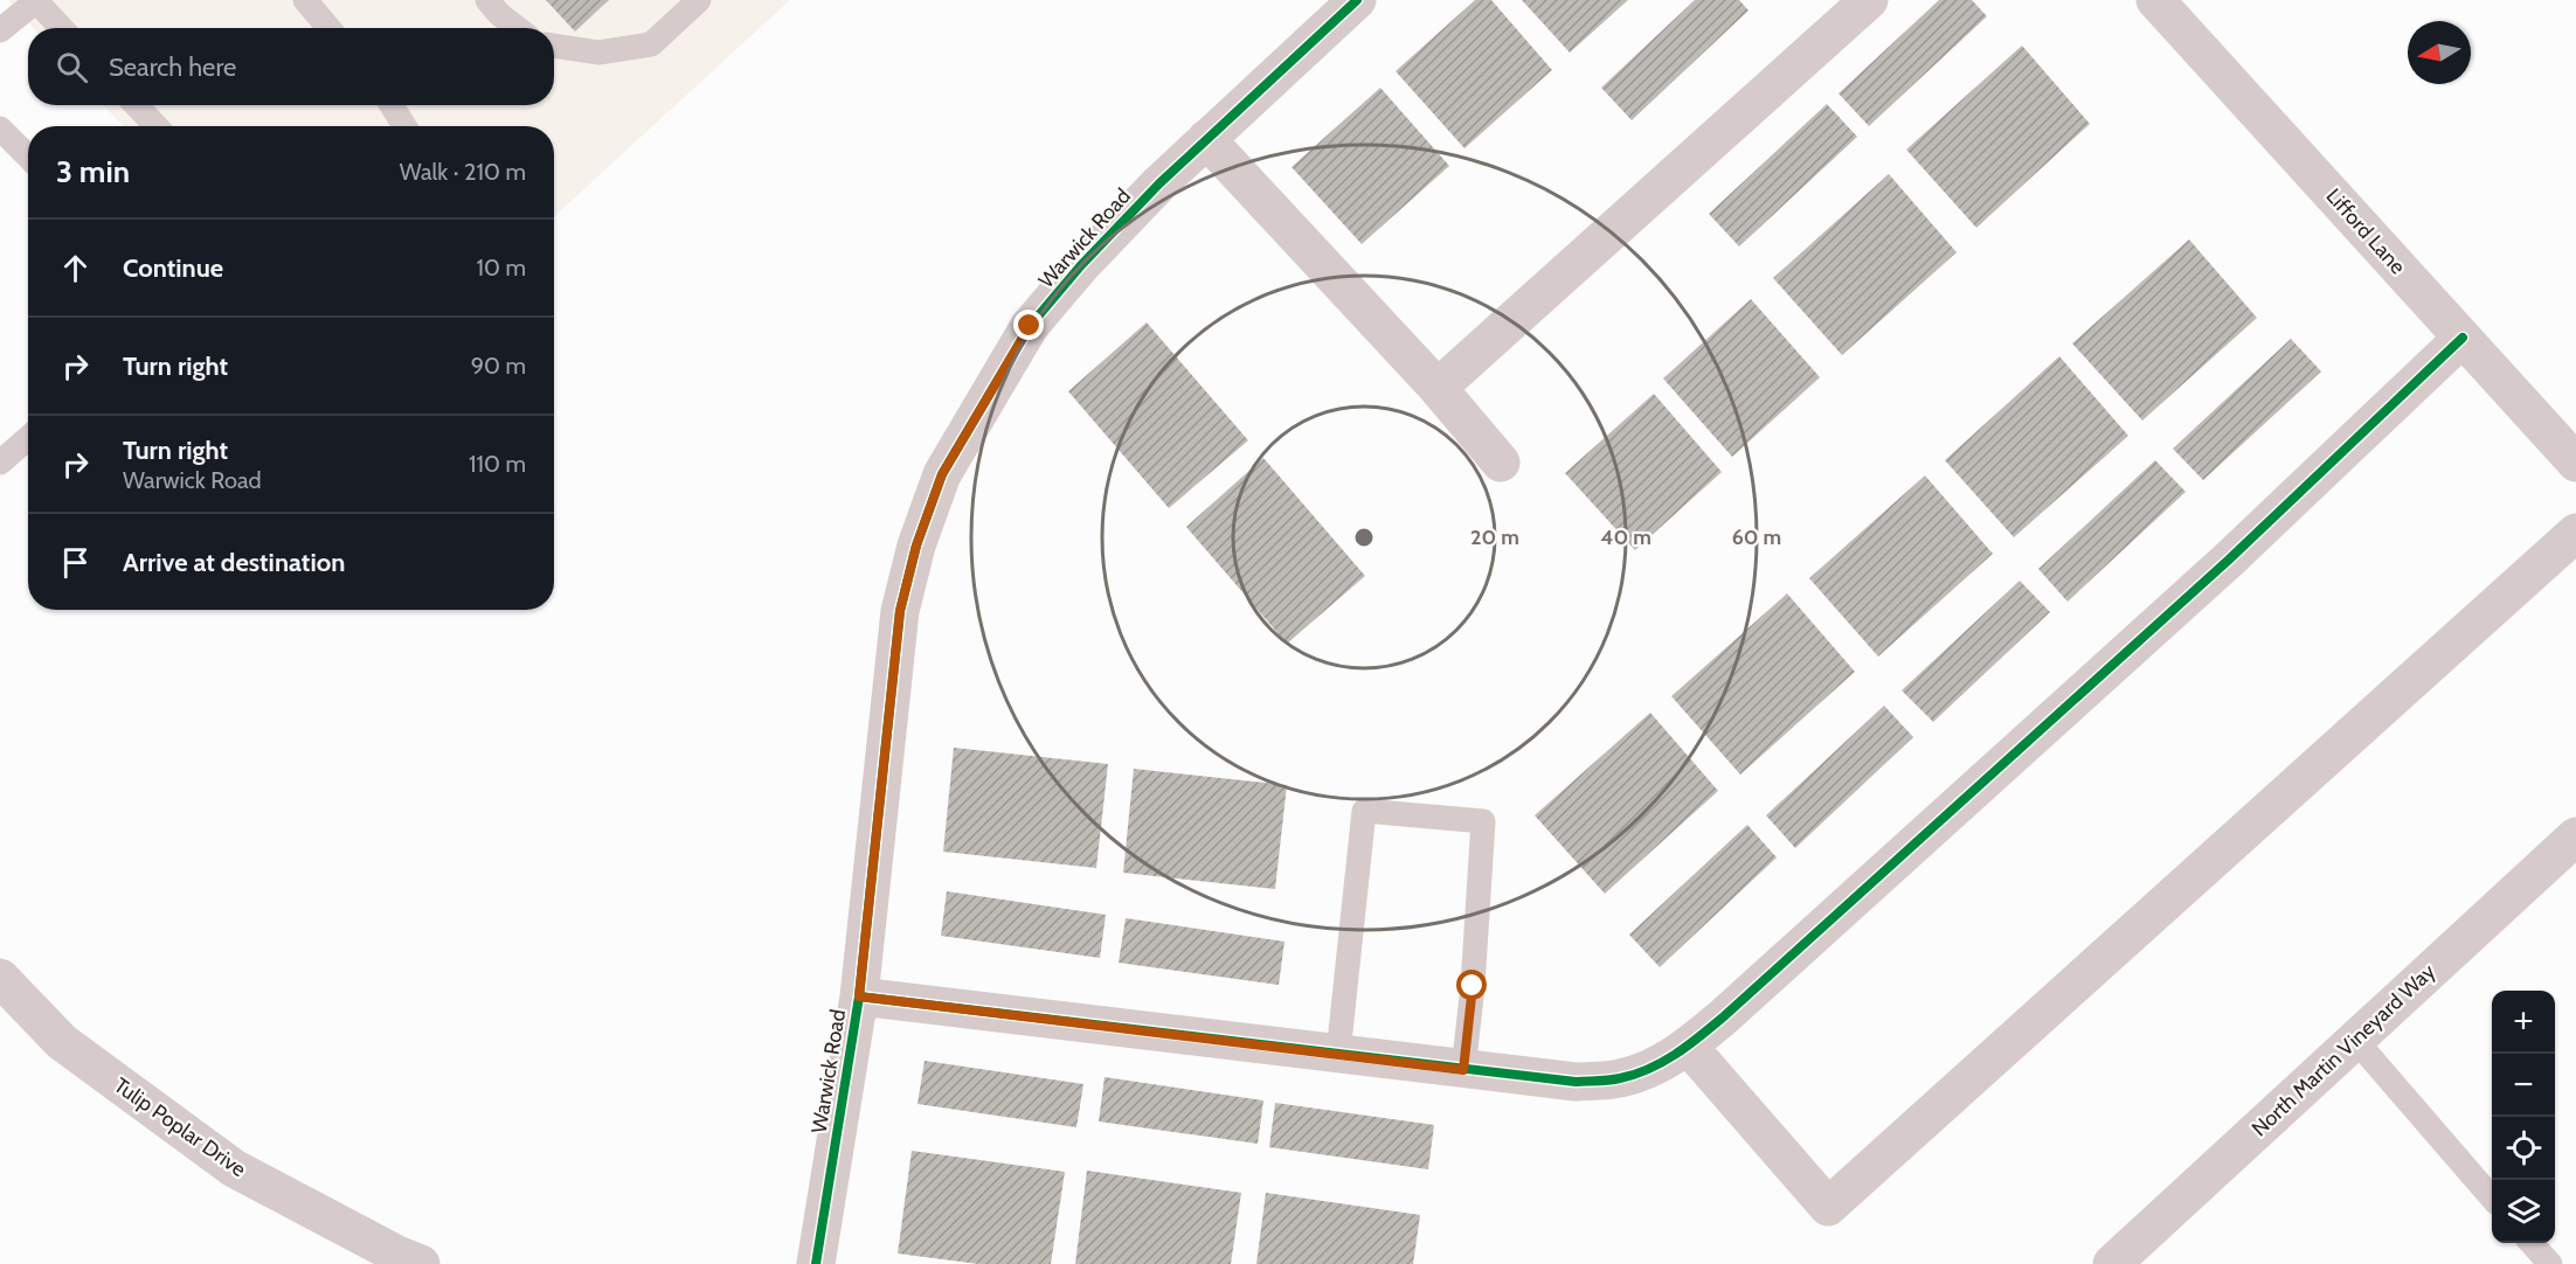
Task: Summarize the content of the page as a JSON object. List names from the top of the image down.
{
  "streets": {
    "street": [
      "Lifford Lane",
      "Warwick Road",
      "North Martin Vineyard Way",
      "Tulip Poplar Drive"
    ]
  },
  "north": "left",
  "page": {
    "search": "Search here",
    "heading": ["3 min", "Walk · 210 m"],
    "list": [
      ["Continue", "10 m"],
      ["Turn right", "90 m"],
      ["Turn right", "Warwick Road", "110 m"],
      "Arrive at destination"
    ],
    "map_buttons": ["+", "−"]
  },
  "rings": ["20 m", "40 m", "60 m"]
}
